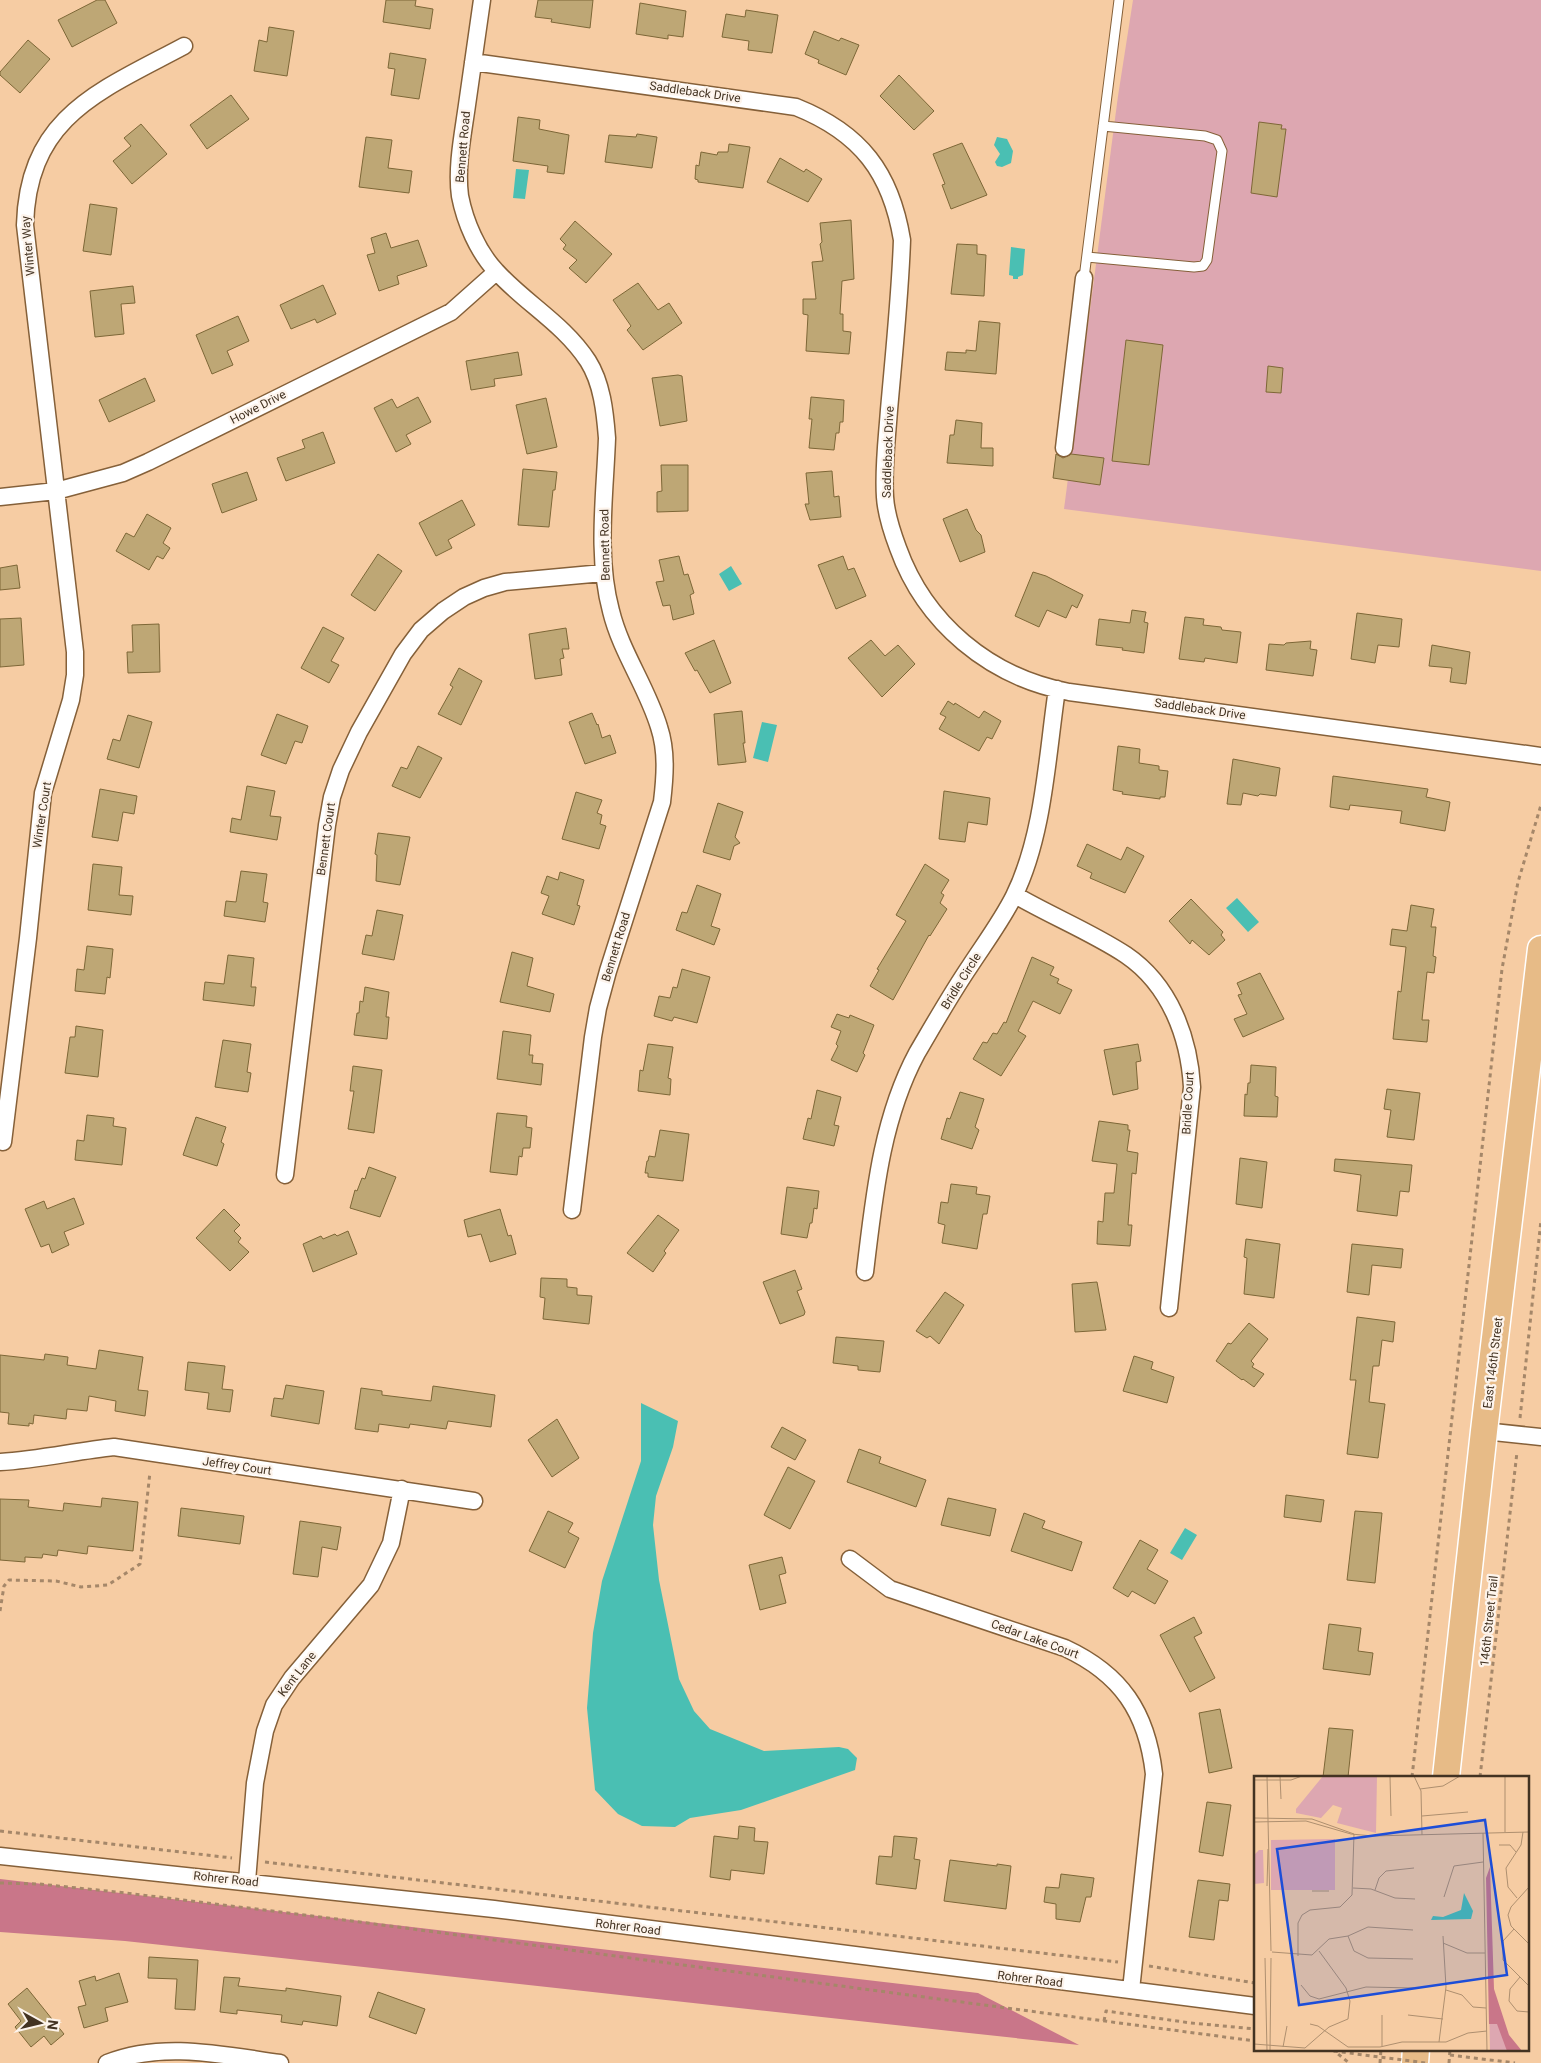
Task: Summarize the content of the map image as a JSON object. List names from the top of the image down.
{
  "streets": {
    "main road": ["East 146th Street"],
    "street": [
      "Saddleback Drive",
      "Bennett Road",
      "Winter Way",
      "Howe Drive",
      "Winter Court",
      "Bennett Court",
      "Bridle Circle",
      "Bridle Court",
      "Jeffrey Court",
      "Cedar Lake Court",
      "Kent Lane",
      "Rohrer Road"
    ],
    "path": ["146th Street Trail"]
  },
  "crossings": [
    ["Saddleback Drive", "Bennett Road"],
    ["Saddleback Drive", "Bridle Circle"],
    ["Bennett Road", "Howe Drive"],
    ["Bennett Road", "Bennett Court"],
    ["Winter Way", "Howe Drive"],
    ["Winter Way", "Winter Court"],
    ["Howe Drive", "Winter Court"],
    ["Bridle Circle", "Bridle Court"],
    ["Jeffrey Court", "Kent Lane"],
    ["Cedar Lake Court", "Rohrer Road"],
    ["Kent Lane", "Rohrer Road"]
  ],
  "north": "right"
}
